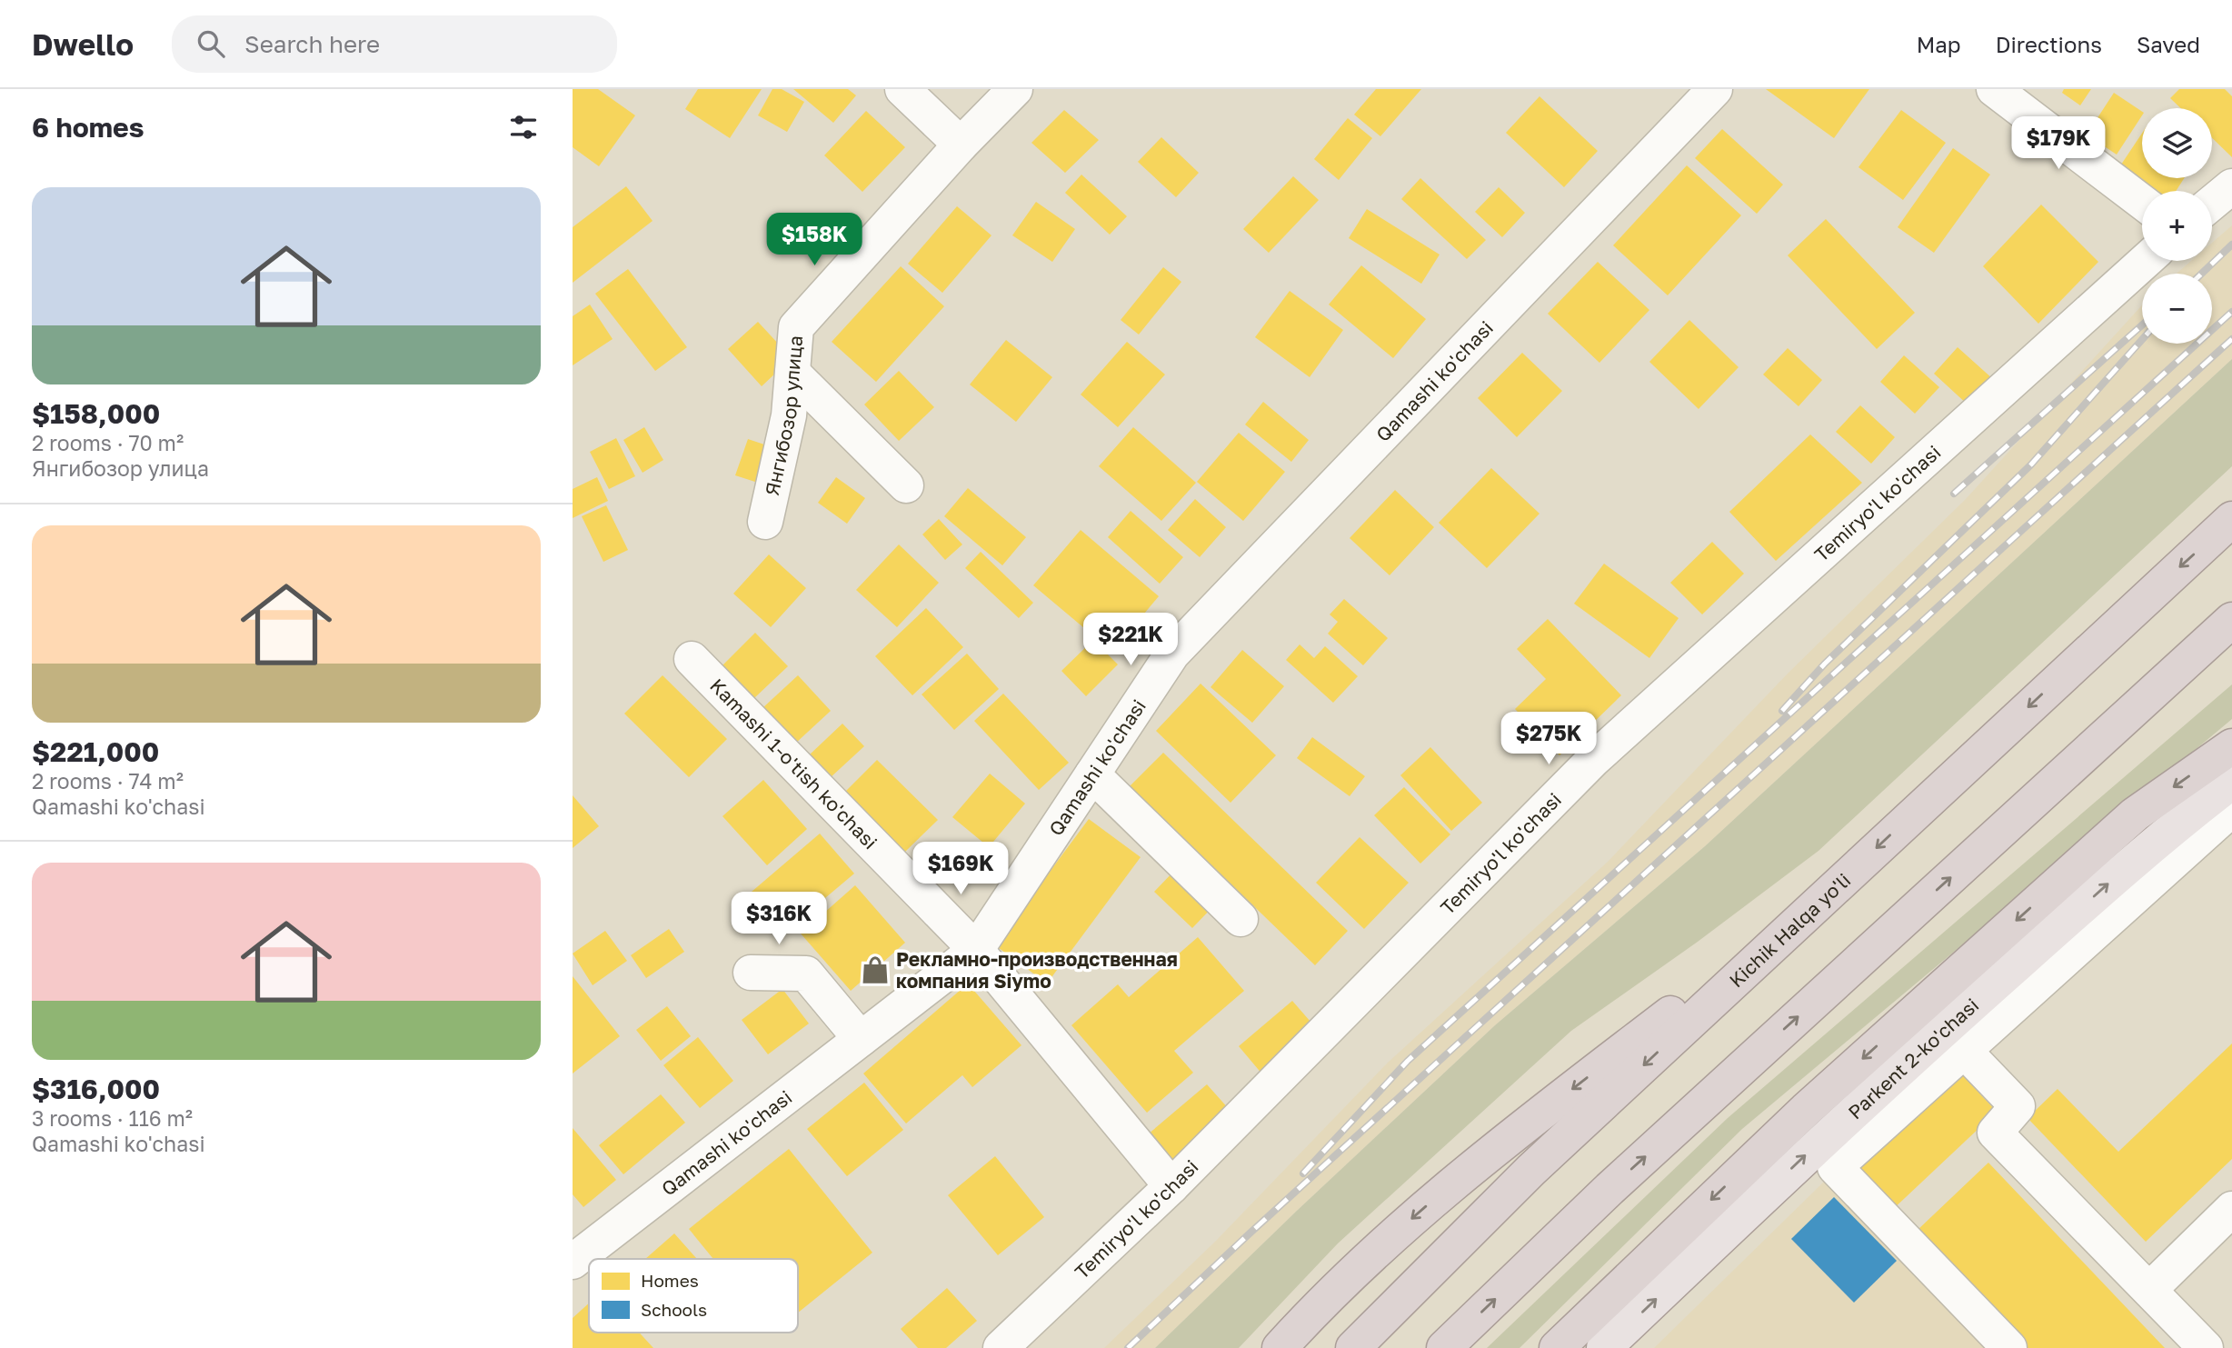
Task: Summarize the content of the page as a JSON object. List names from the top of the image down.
{
  "streets": {
    "highway": ["Kichik Halqa yo'li"],
    "main road": ["Parkent 2-ko'chasi"],
    "street": [
      "Qamashi ko'chasi",
      "Янгибозор улица",
      "Temiryo'l ko'chasi",
      "Kamashi 1-o'tish ko'chasi"
    ]
  },
  "crossings": [
    ["Qamashi ko'chasi", "Kamashi 1-o'tish ko'chasi"],
    ["Temiryo'l ko'chasi", "Kamashi 1-o'tish ko'chasi"]
  ],
  "one_way": ["Parkent 2-ko'chasi"],
  "places": {
    "shop": ["Рекламно-производственная компания Siymo"]
  },
  "legend": ["Homes", "Schools"],
  "page": {
    "header": "Dwello",
    "search": "Search here",
    "nav": ["Map", "Directions", "Saved"],
    "heading": "6 homes",
    "map_buttons": ["+", "−"],
    "price": [
      "$179K",
      "$158K",
      "$221K",
      "$275K",
      "$169K",
      "$316K"
    ],
    "list": [
      {
        "name": "$158,000",
        "note": "2 rooms · 70 m² · Янгибозор улица"
      },
      {
        "name": "$221,000",
        "note": "2 rooms · 74 m² · Qamashi ko'chasi"
      },
      {
        "name": "$316,000",
        "note": "3 rooms · 116 m² · Qamashi ko'chasi"
      }
    ]
  }
}
